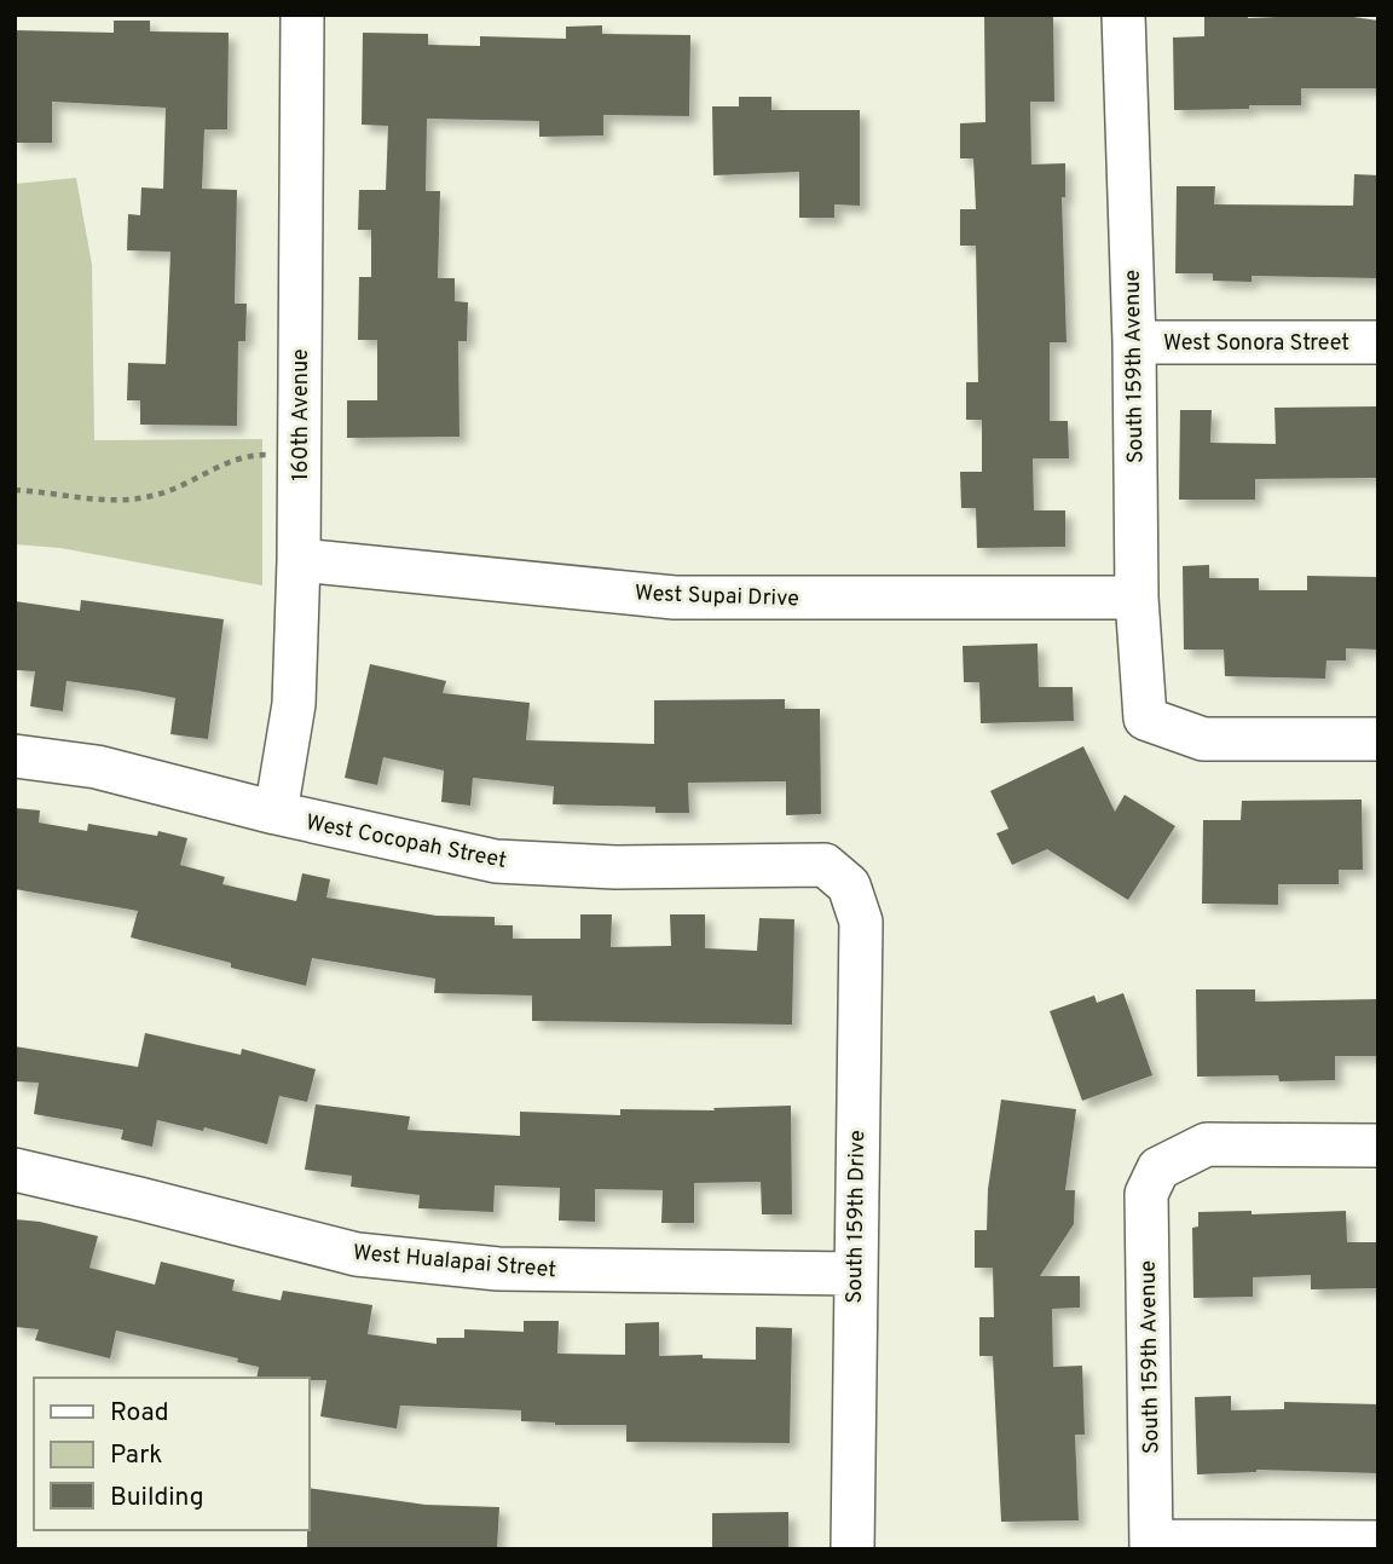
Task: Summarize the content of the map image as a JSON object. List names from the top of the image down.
{
  "streets": {
    "street": [
      "West Sonora Street",
      "South 159th Avenue",
      "160th Avenue",
      "West Supai Drive",
      "West Cocopah Street",
      "South 159th Drive",
      "West Hualapai Street"
    ]
  },
  "crossings": [
    ["West Sonora Street", "South 159th Avenue"],
    ["South 159th Avenue", "West Supai Drive"],
    ["160th Avenue", "West Supai Drive"],
    ["160th Avenue", "West Cocopah Street"],
    ["West Cocopah Street", "South 159th Drive"],
    ["South 159th Drive", "West Hualapai Street"]
  ],
  "legend": ["Road", "Park", "Building"]
}
